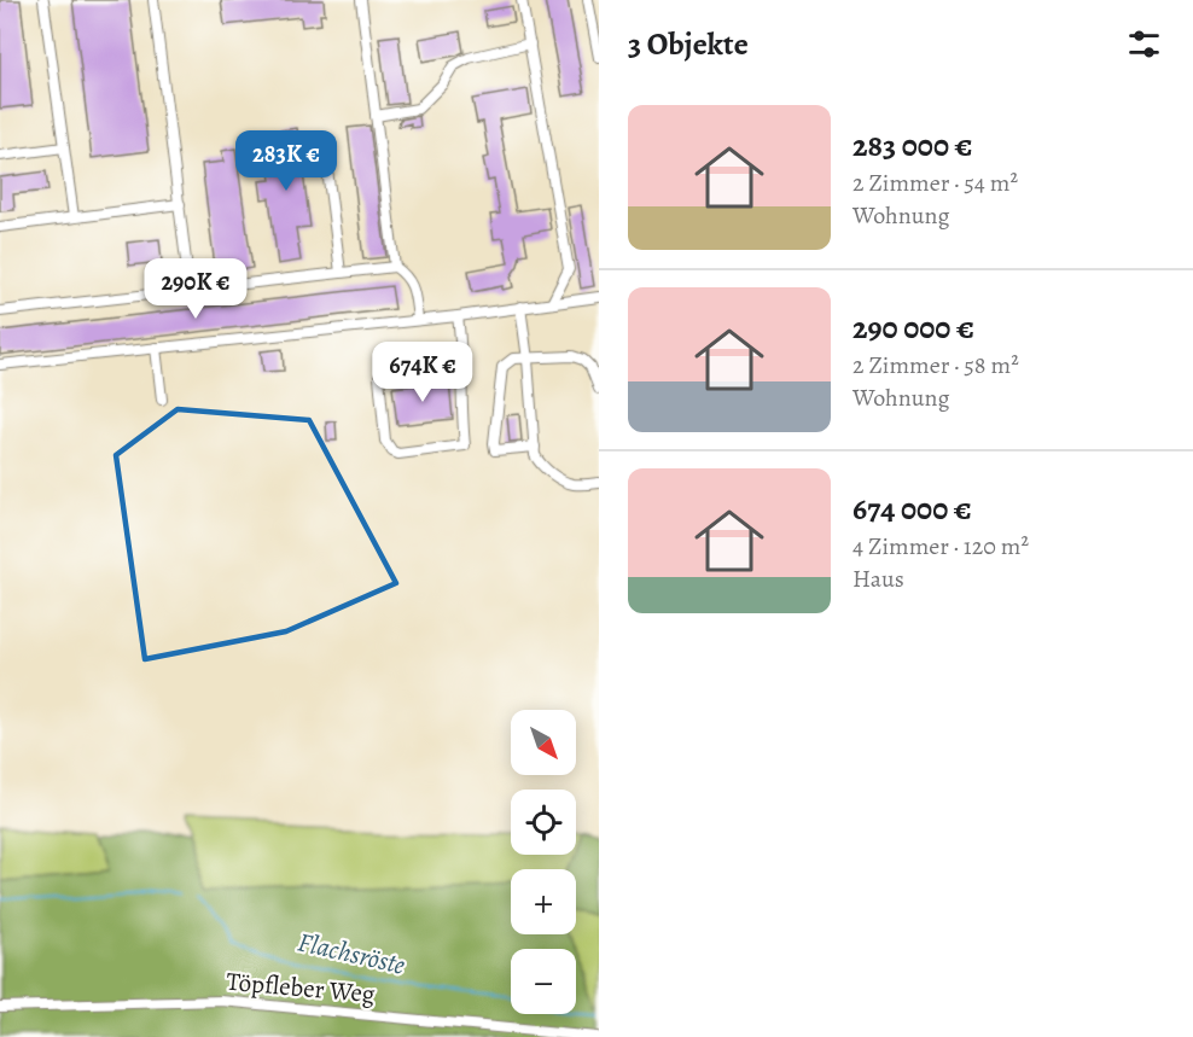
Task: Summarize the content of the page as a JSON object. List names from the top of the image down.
{
  "streets": {
    "street": ["Töpfleber Weg"]
  },
  "water": ["Flachsröste"],
  "north": "bottom right",
  "page": {
    "heading": "3 Objekte",
    "list": [
      {
        "name": "283 000 €",
        "note": "2 Zimmer · 54 m² · Wohnung"
      },
      {
        "name": "290 000 €",
        "note": "2 Zimmer · 58 m² · Wohnung"
      },
      {
        "name": "674 000 €",
        "note": "4 Zimmer · 120 m² · Haus"
      }
    ],
    "price": ["283K €", "290K €", "674K €"],
    "map_buttons": ["+", "−"]
  }
}
